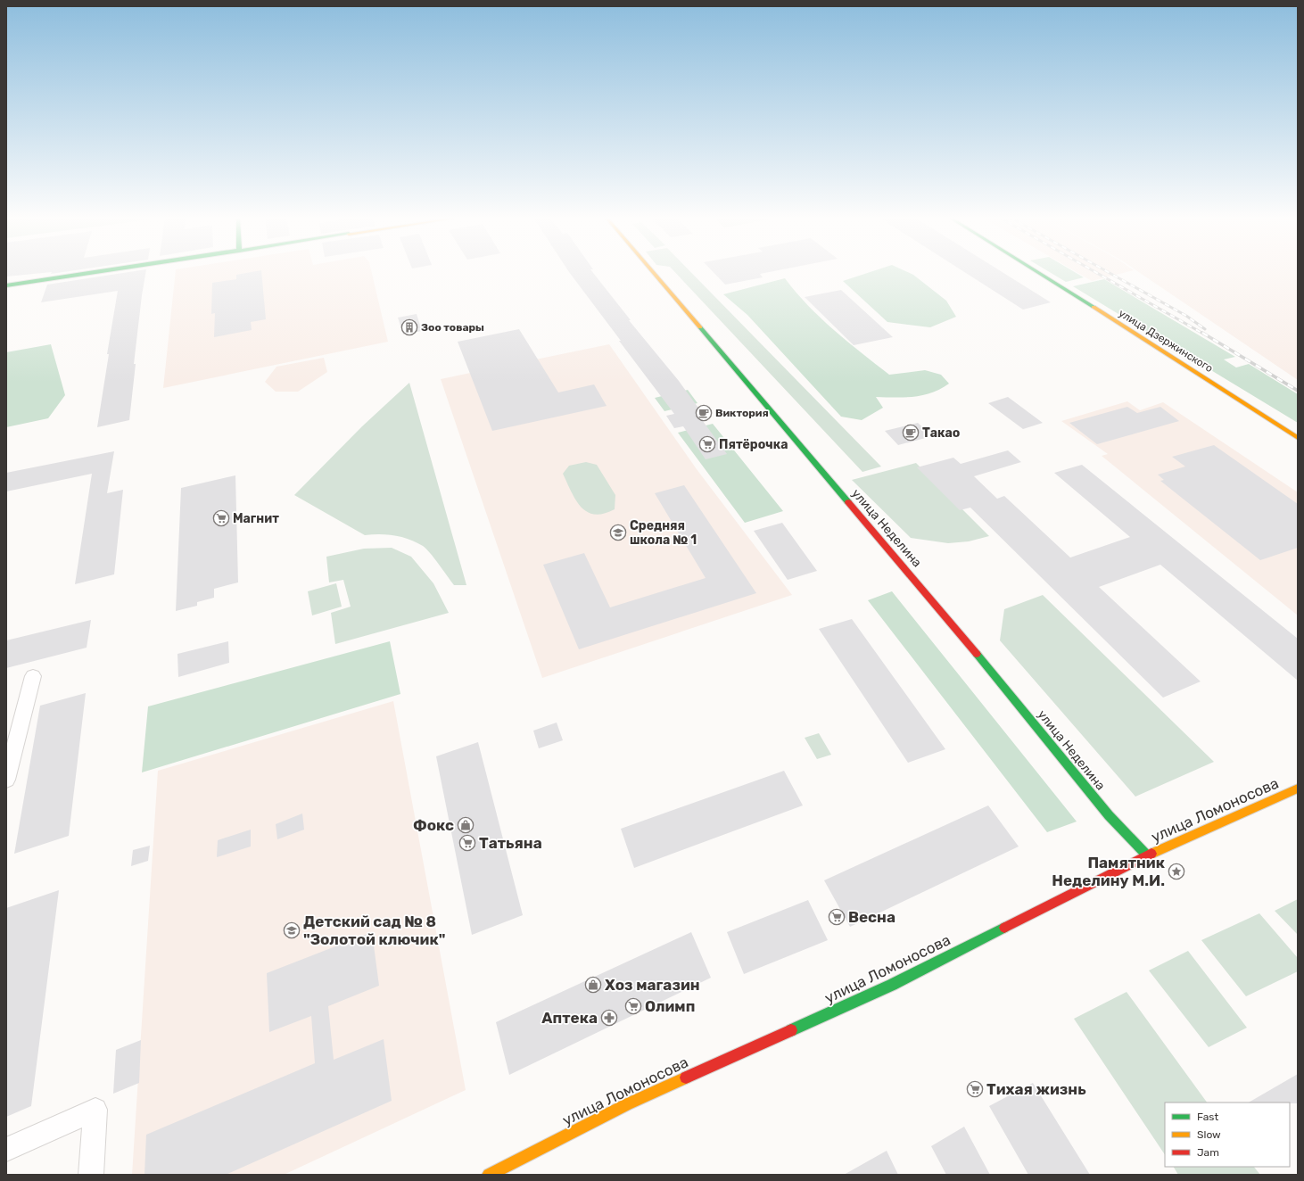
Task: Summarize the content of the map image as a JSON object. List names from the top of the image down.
{
  "streets": {
    "street": ["улица Дзержинского", "улица Неделина", "улица Ломоносова"]
  },
  "crossings": [
    ["улица Неделина", "улица Ломоносова"]
  ],
  "places": {
    "building": ["Зоо товары"],
    "cafe": ["Виктория", "Такао"],
    "supermarket": [
      "Пятёрочка",
      "Магнит",
      "Татьяна",
      "Весна",
      "Олимп",
      "Тихая жизнь"
    ],
    "school or university": ["Средняя школа № 1", "Детский сад № 8 \"Золотой ключик\""],
    "shop": ["Фокс", "Хоз магазин"],
    "place": ["Памятник Неделину М.И."],
    "pharmacy": ["Аптека"]
  },
  "legend": ["Fast", "Slow", "Jam"]
}
